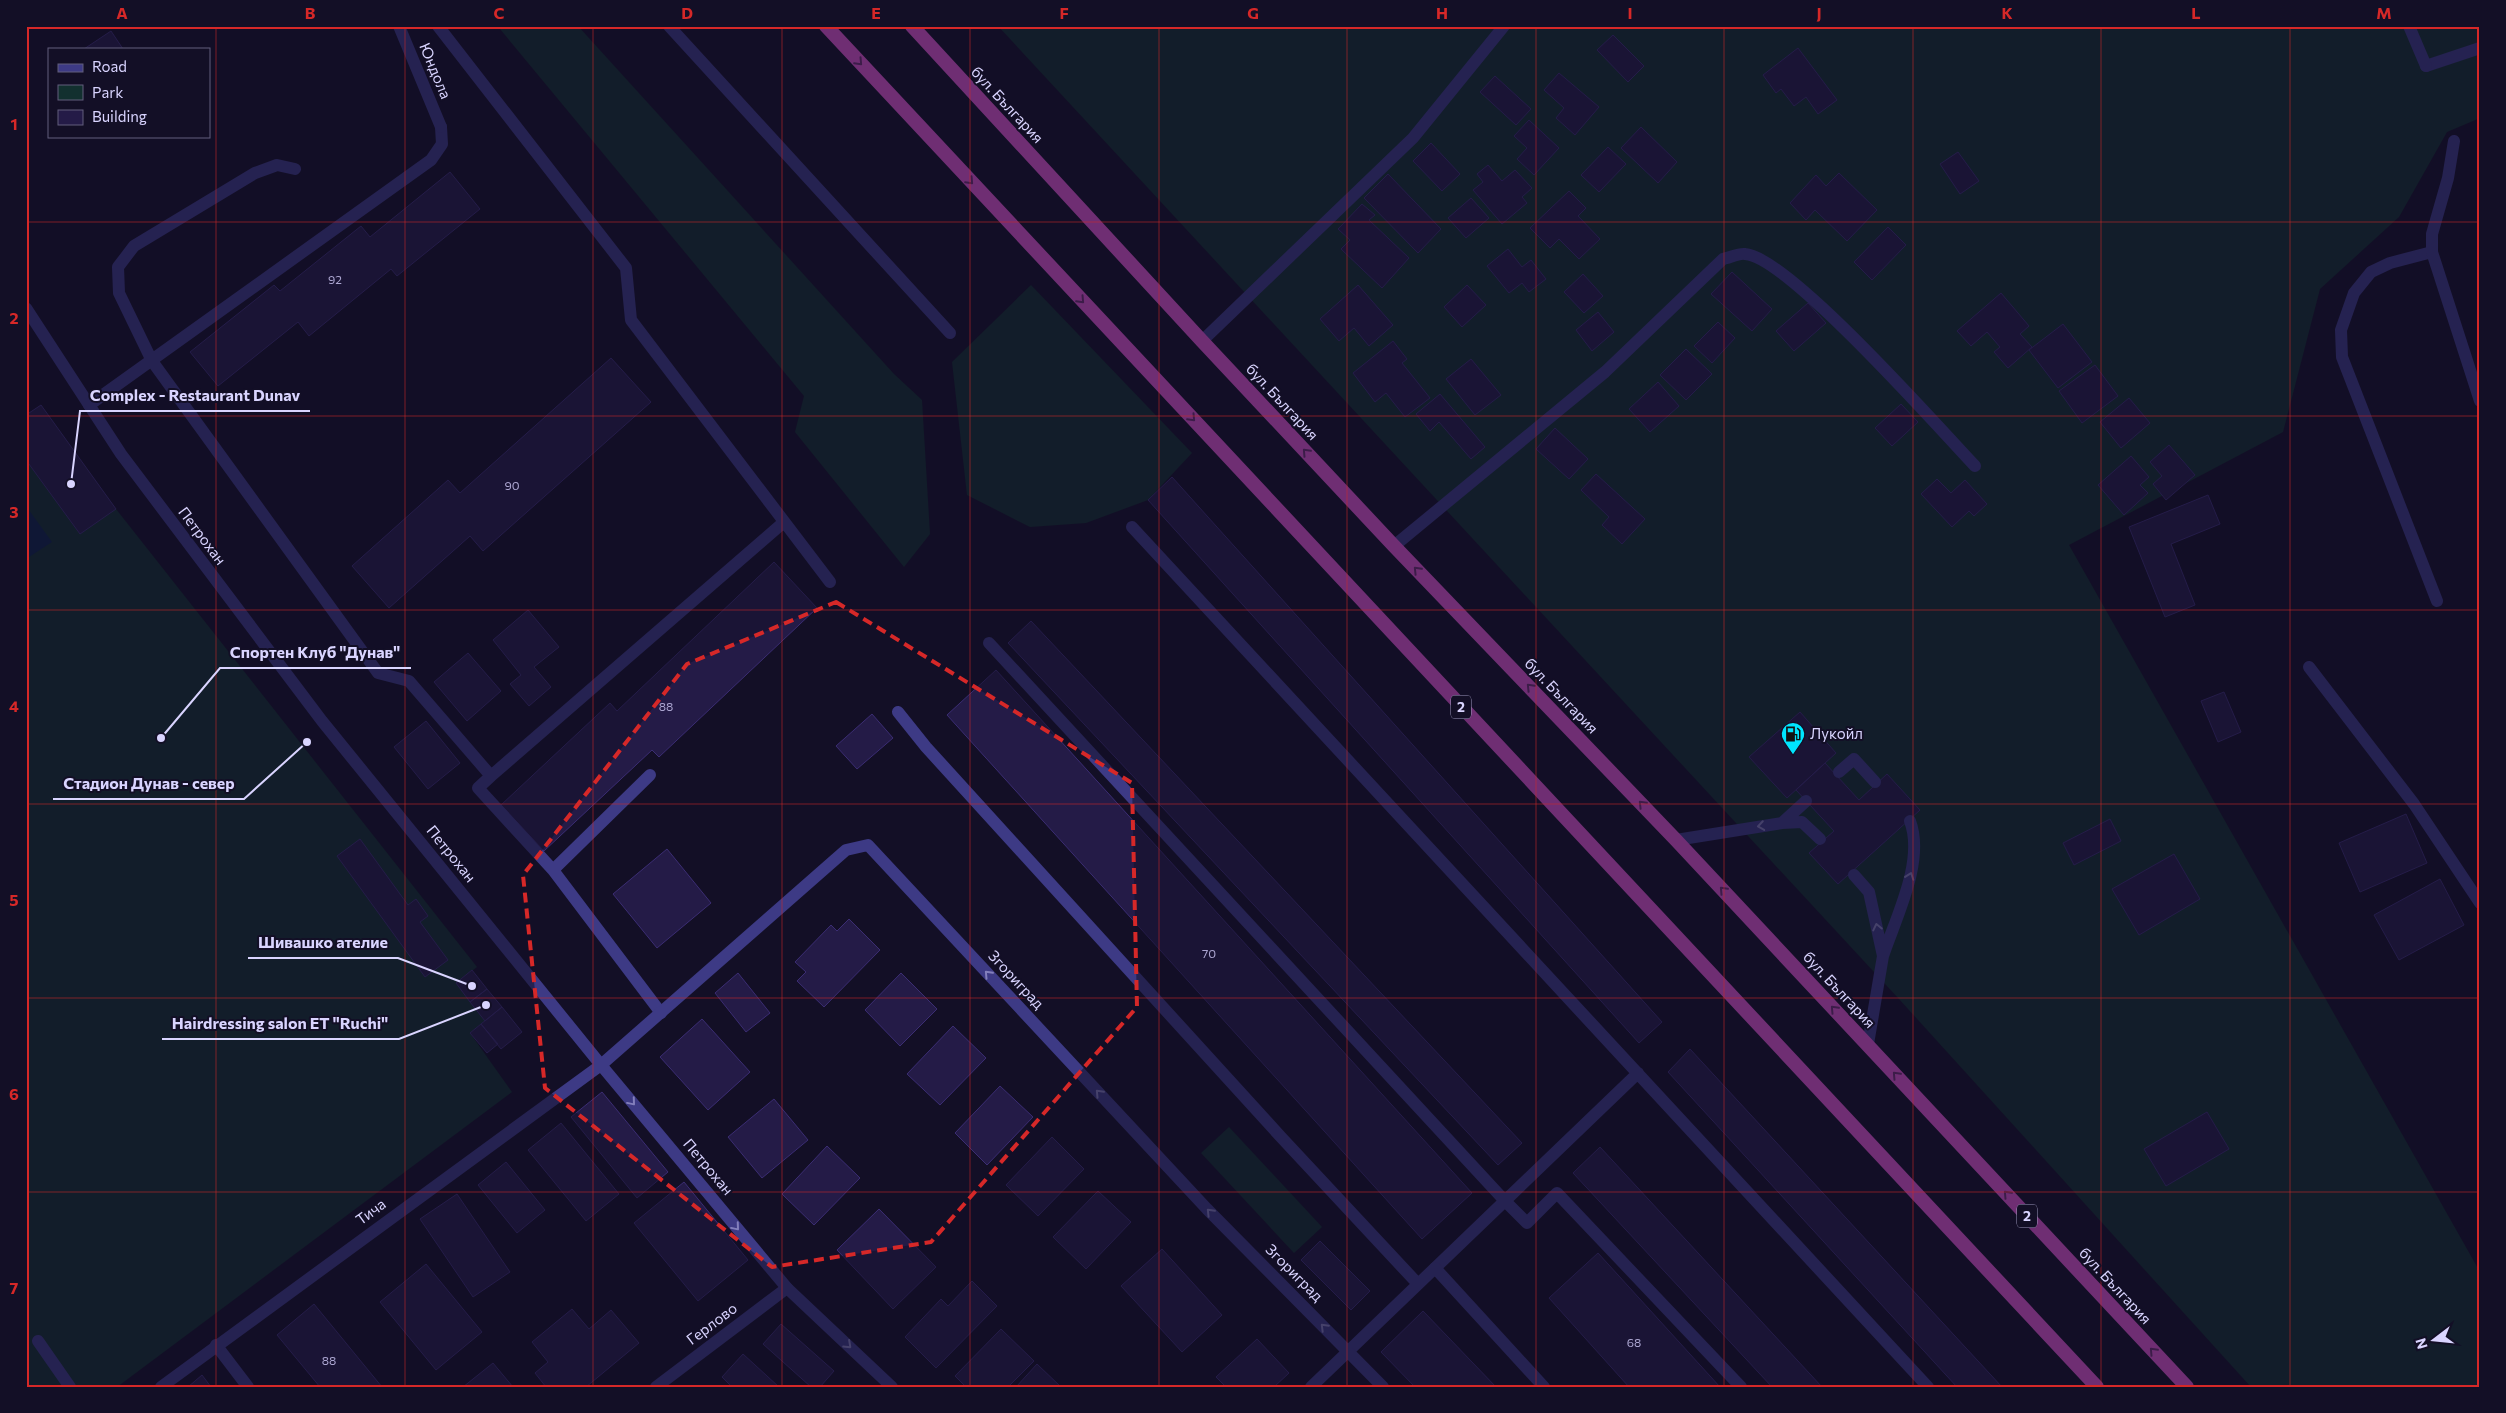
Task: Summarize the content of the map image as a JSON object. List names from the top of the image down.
{
  "streets": {
    "highway": ["бул. България", "2"],
    "street": [
      "Юндола",
      "Петрохан",
      "Згориград",
      "Тича",
      "Герлово"
    ]
  },
  "crossings": [
    ["Петрохан", "Згориград"],
    ["Петрохан", "Тича"],
    ["Петрохан", "Герлово"],
    ["Згориград", "Тича"]
  ],
  "places": {
    "other": [
      "Complex - Restaurant Dunav",
      "Спортен Клуб \"Дунав\"",
      "Стадион Дунав - север",
      "Шивашко ателие",
      "Hairdressing salon ET \"Ruchi\""
    ],
    "fuel station": ["Лукойл"]
  },
  "house_numbers": [
    "92",
    "90",
    "88",
    "70",
    "68",
    "88"
  ],
  "legend": ["Road", "Park", "Building"],
  "north": "left",
  "grid": {
    "columns": [
      "A",
      "B",
      "C",
      "D",
      "E",
      "F",
      "G",
      "H",
      "I",
      "J",
      "K",
      "L",
      "M"
    ],
    "rows": [
      "1",
      "2",
      "3",
      "4",
      "5",
      "6",
      "7"
    ]
  }
}
